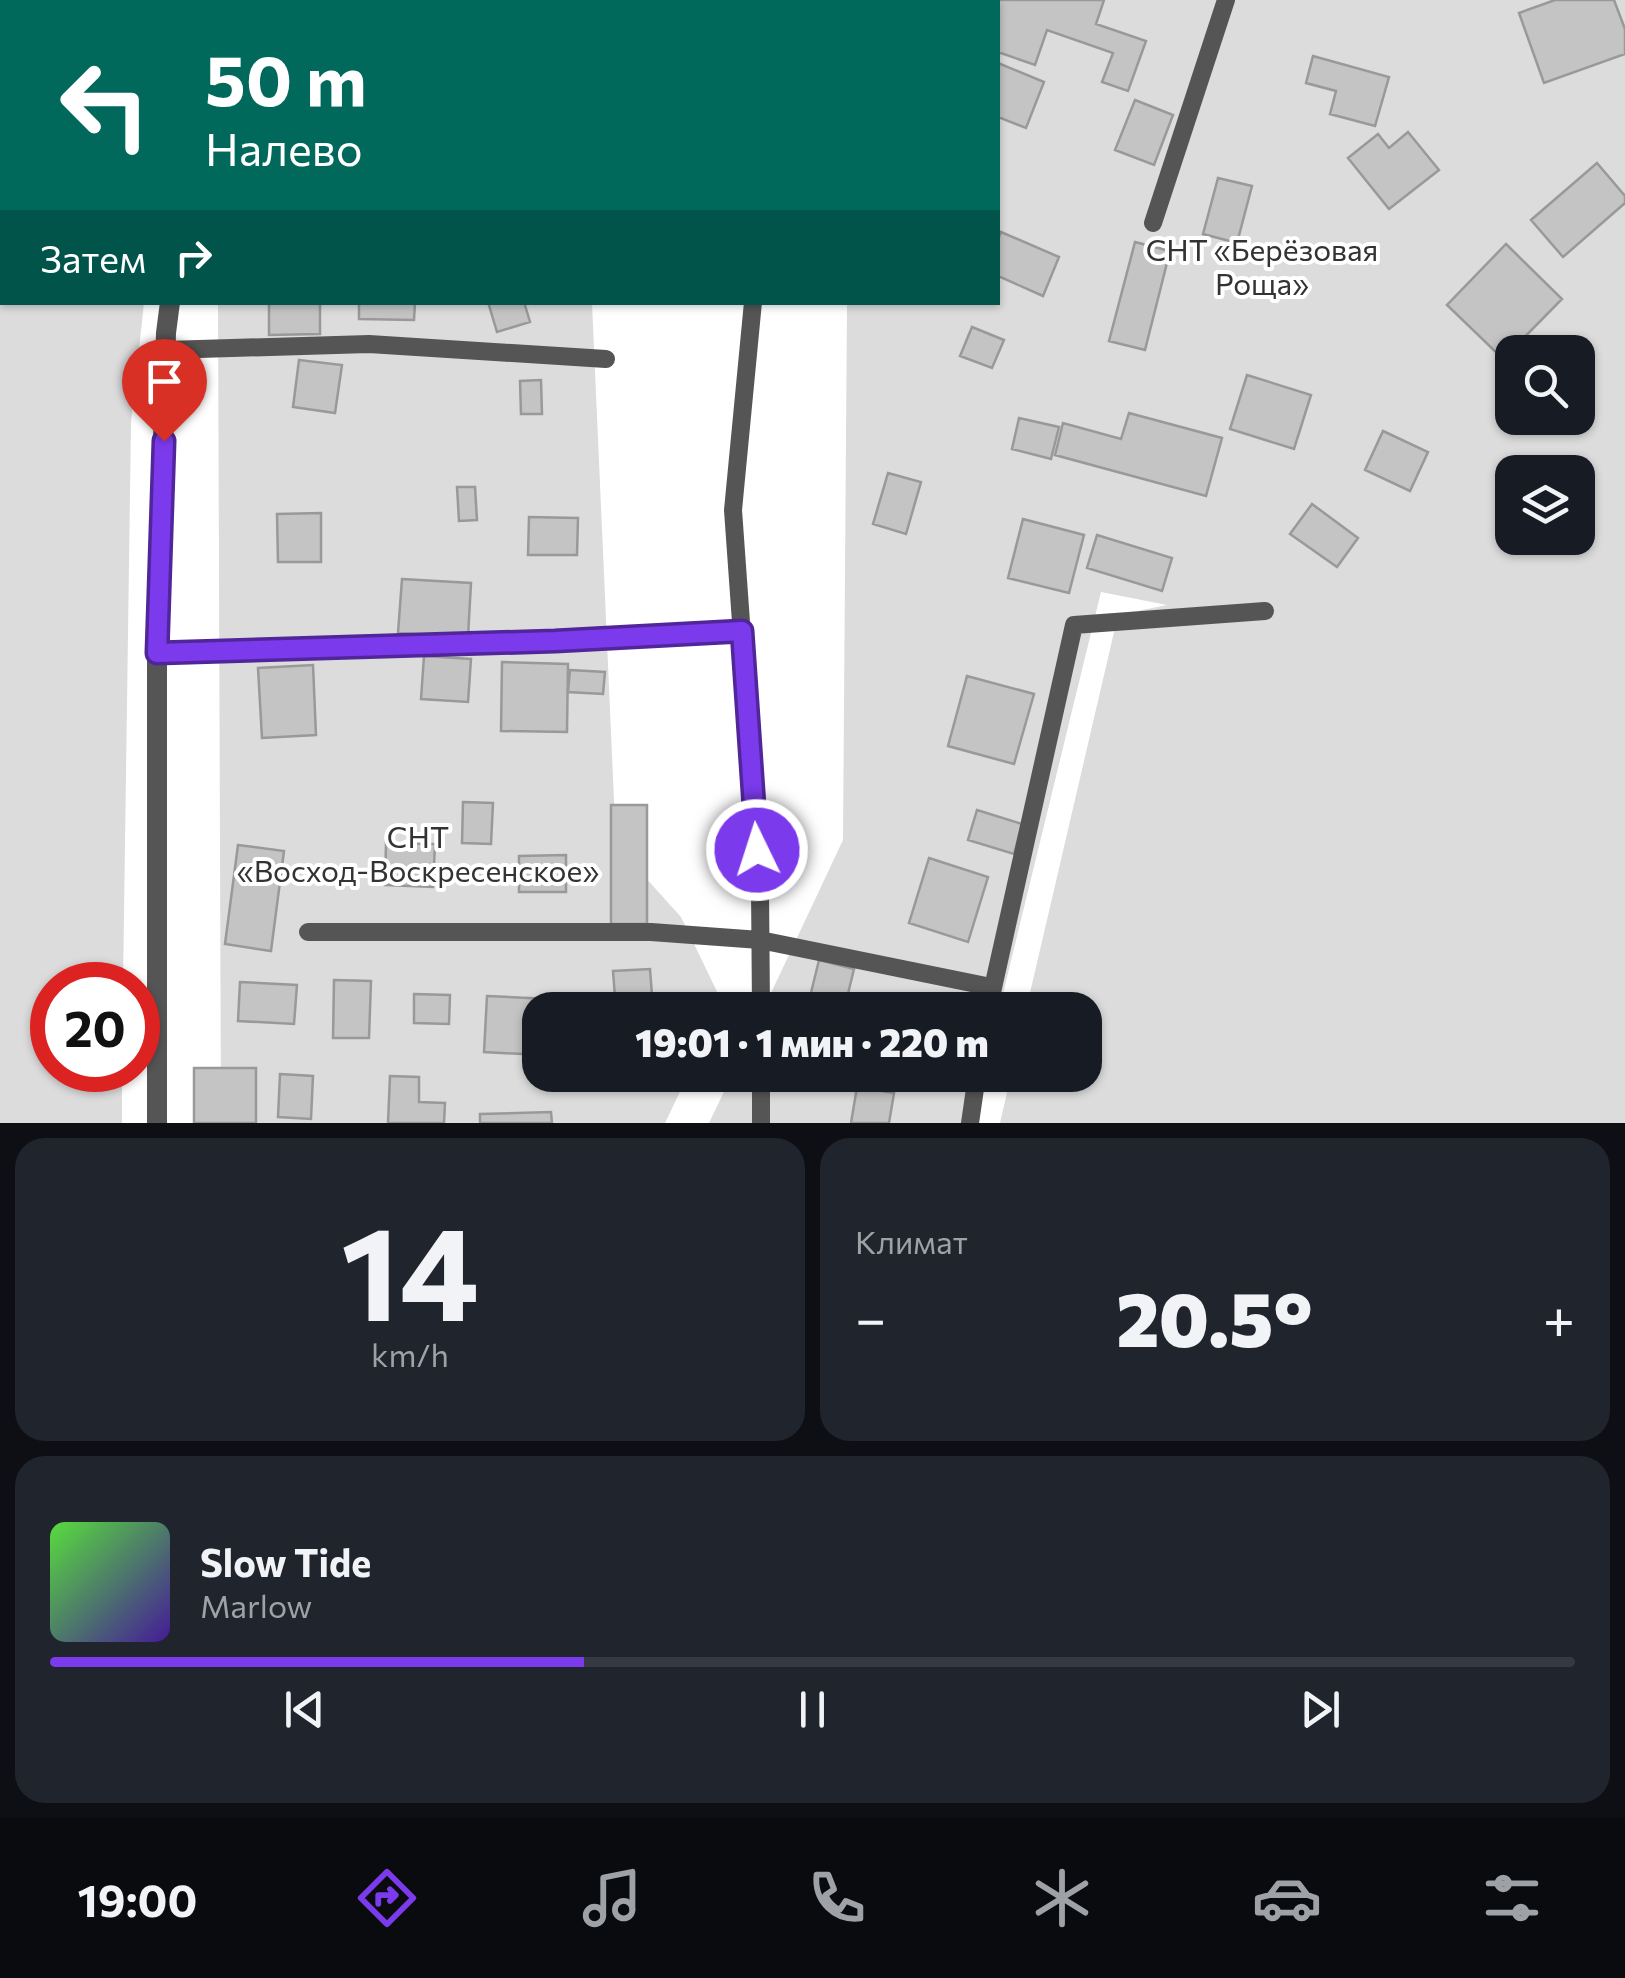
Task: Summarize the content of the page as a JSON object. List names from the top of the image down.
{
  "parks": ["СНТ «Берёзовая Роща»", "СНТ «Восход-Воскресенское»"],
  "page": {
    "turn": ["50 m", "Налево"],
    "then": "Затем",
    "limit": "20",
    "trip": "19:01 · 1 мин · 220 m",
    "tile": [
      ["14", "km/h"],
      "Климат"
    ],
    "heat": ["−", "20.5°", "+"],
    "song": ["Slow Tide", "Marlow"],
    "tabs": "19:00"
  }
}
